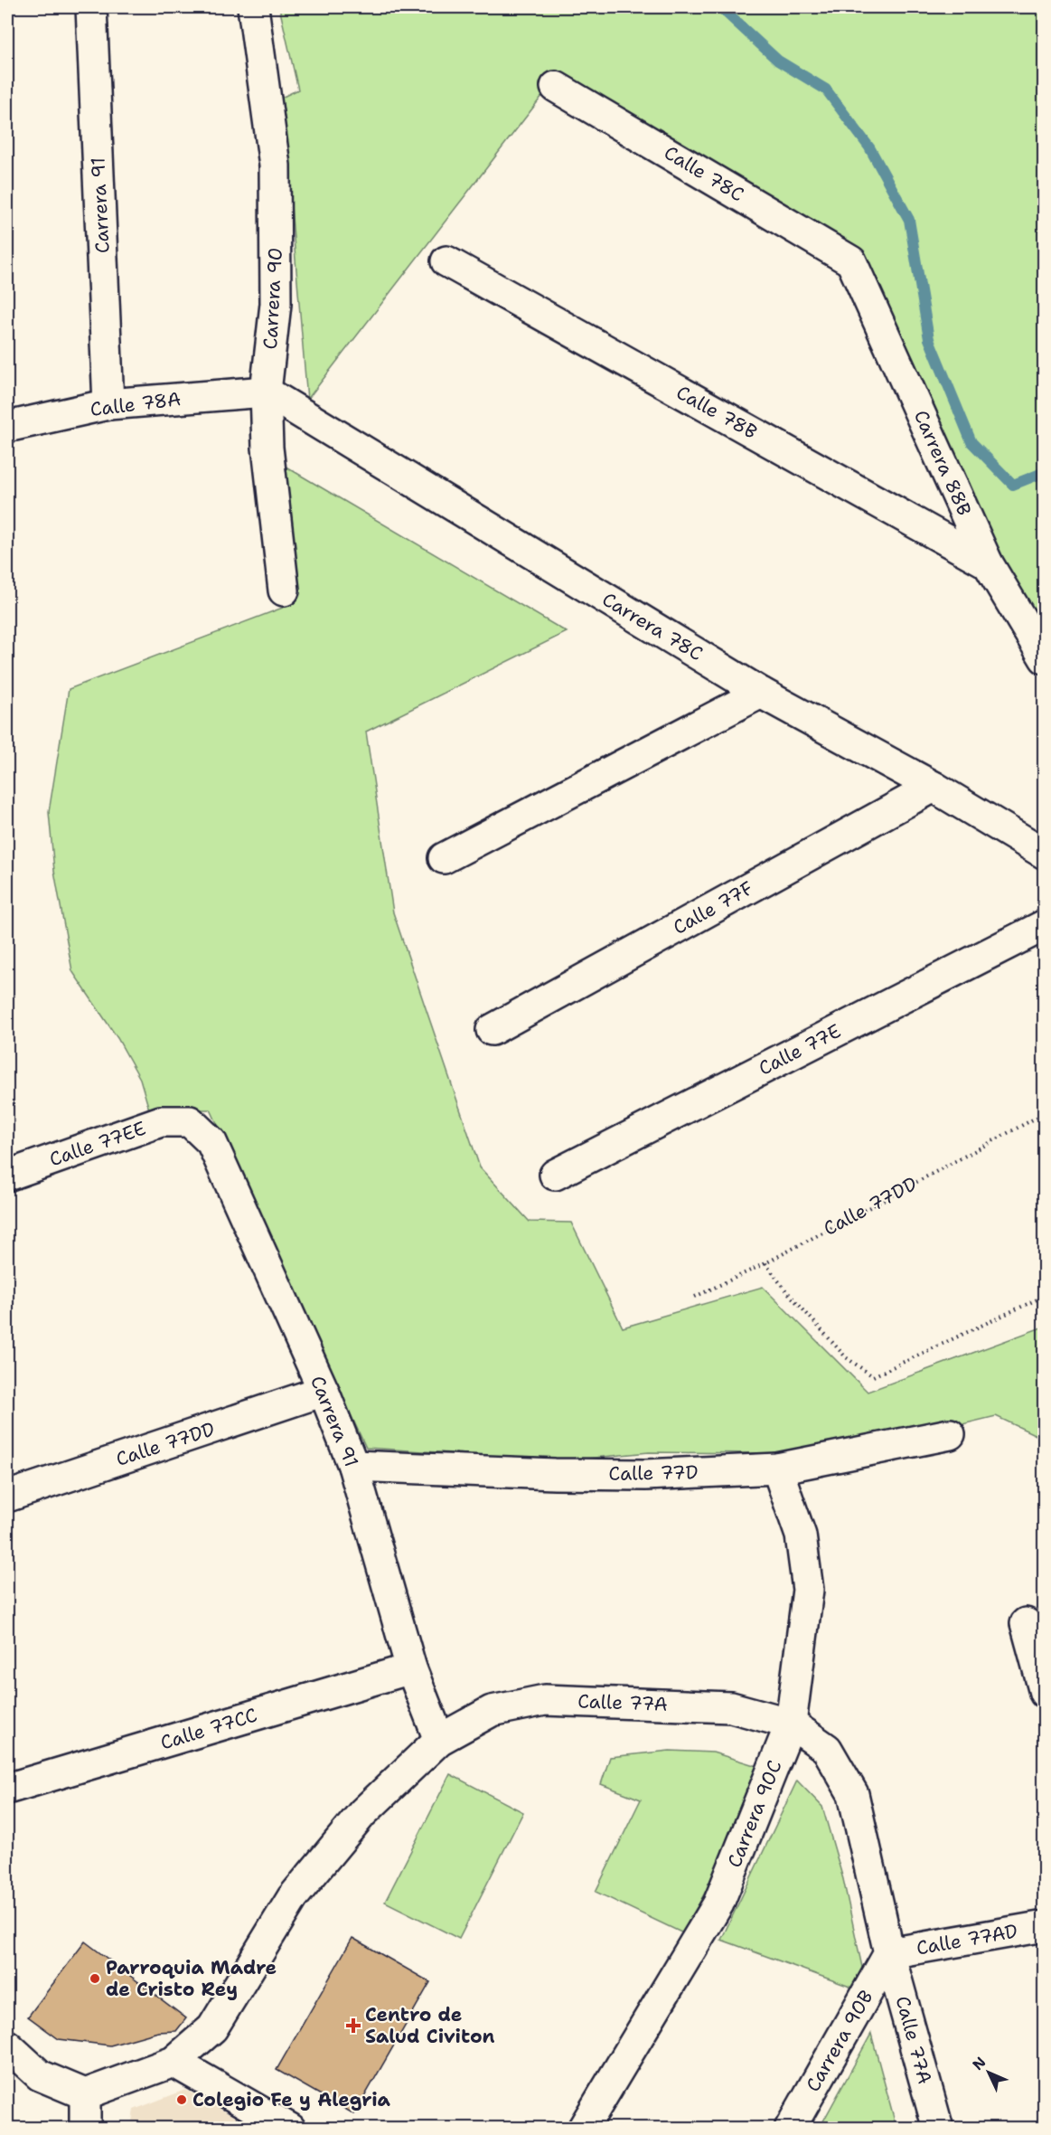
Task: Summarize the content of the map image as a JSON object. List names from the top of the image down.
{
  "streets": {
    "street": [
      "Calle 78C",
      "Carrera 91",
      "Carrera 90",
      "Calle 78A",
      "Calle 78B",
      "Carrera 88B",
      "Carrera 78C",
      "Calle 77F",
      "Calle 77E",
      "Calle 77EE",
      "Calle 77DD",
      "Calle 77D",
      "Calle 77A",
      "Calle 77CC",
      "Carrera 90C",
      "Calle 77AD",
      "Carrera 90B"
    ]
  },
  "crossings": [
    ["Calle 78C", "Carrera 88B"],
    ["Carrera 91", "Calle 78A"],
    ["Carrera 91", "Calle 77EE"],
    ["Carrera 91", "Calle 77DD"],
    ["Carrera 91", "Calle 77D"],
    ["Carrera 91", "Calle 77A"],
    ["Carrera 91", "Calle 77CC"],
    ["Carrera 90", "Calle 78A"],
    ["Carrera 90", "Carrera 78C"],
    ["Calle 78A", "Carrera 78C"],
    ["Calle 78B", "Carrera 88B"],
    ["Carrera 78C", "Calle 77F"],
    ["Calle 77D", "Carrera 90C"],
    ["Calle 77A", "Carrera 90C"],
    ["Calle 77A", "Calle 77AD"],
    ["Calle 77A", "Carrera 90B"],
    ["Calle 77AD", "Carrera 90B"]
  ],
  "places": {
    "other": ["Parroquia Madre de Cristo Rey", "Colegio Fe y Alegria"],
    "health": ["Centro de Salud Civiton"]
  },
  "north": "top left"
}
